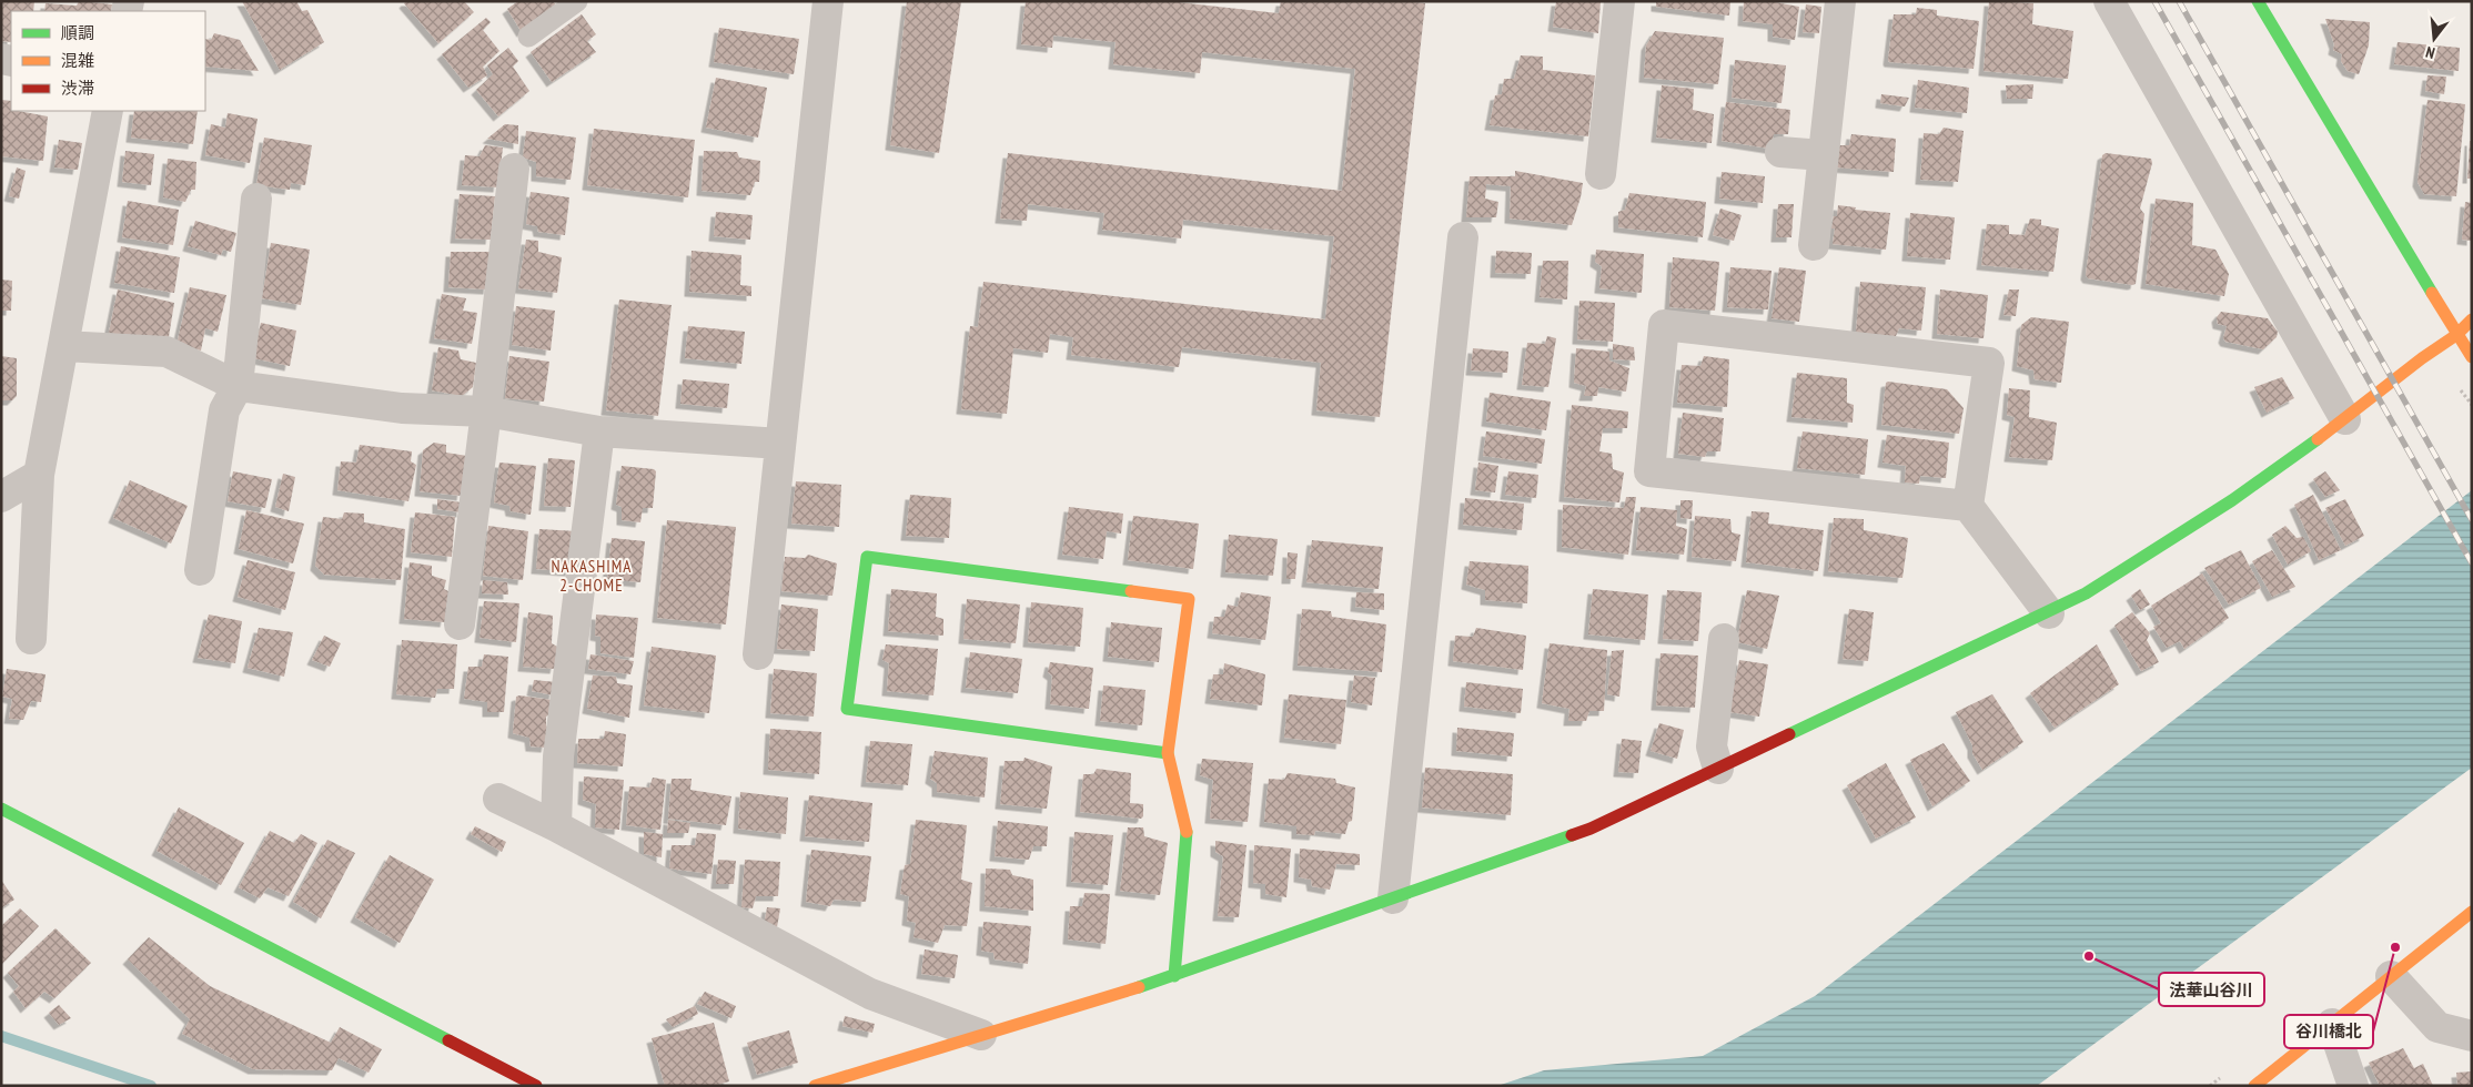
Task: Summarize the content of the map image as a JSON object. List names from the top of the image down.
{
  "districts": ["NAKASHIMA 2-CHOME"],
  "places": ["谷川橋北", "法華山谷川"],
  "legend": ["順調", "混雑", "渋滞"],
  "north": "bottom"
}
